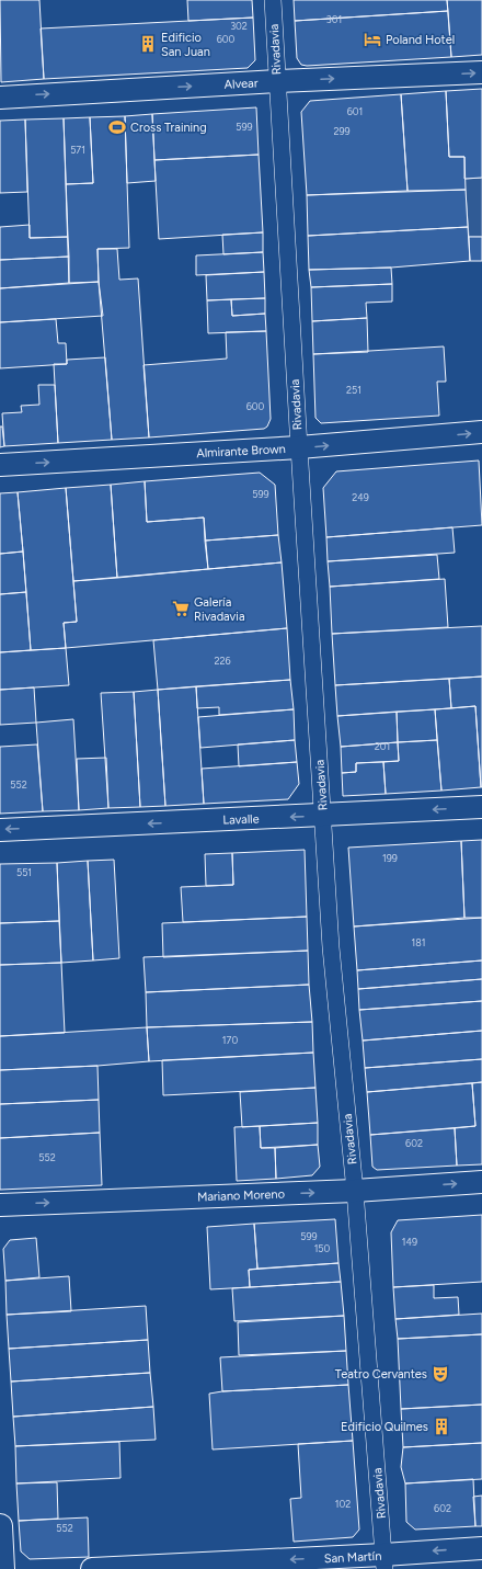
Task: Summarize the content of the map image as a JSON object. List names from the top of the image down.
{
  "streets": {
    "street": [
      "Rivadavia",
      "Alvear",
      "Almirante Brown",
      "Lavalle",
      "Mariano Moreno",
      "San Martín"
    ]
  },
  "crossings": [
    ["Rivadavia", "Alvear"],
    ["Rivadavia", "Almirante Brown"],
    ["Rivadavia", "Lavalle"],
    ["Rivadavia", "Mariano Moreno"],
    ["Rivadavia", "San Martín"]
  ],
  "one_way": [
    "Alvear",
    "Almirante Brown",
    "Lavalle",
    "Mariano Moreno",
    "San Martín"
  ],
  "places": {
    "hotel": ["Poland Hotel"],
    "building": ["Edificio San Juan", "Edificio Quilmes"],
    "sports": ["Cross Training"],
    "supermarket": ["Galería Rivadavia"],
    "theatre": ["Teatro Cervantes"]
  },
  "house_numbers": [
    "301",
    "302",
    "600",
    "601",
    "599",
    "299",
    "571",
    "251",
    "600",
    "599",
    "249",
    "226",
    "201",
    "552",
    "199",
    "551",
    "181",
    "170",
    "602",
    "552",
    "599",
    "149",
    "150",
    "102",
    "602",
    "552"
  ]
}
